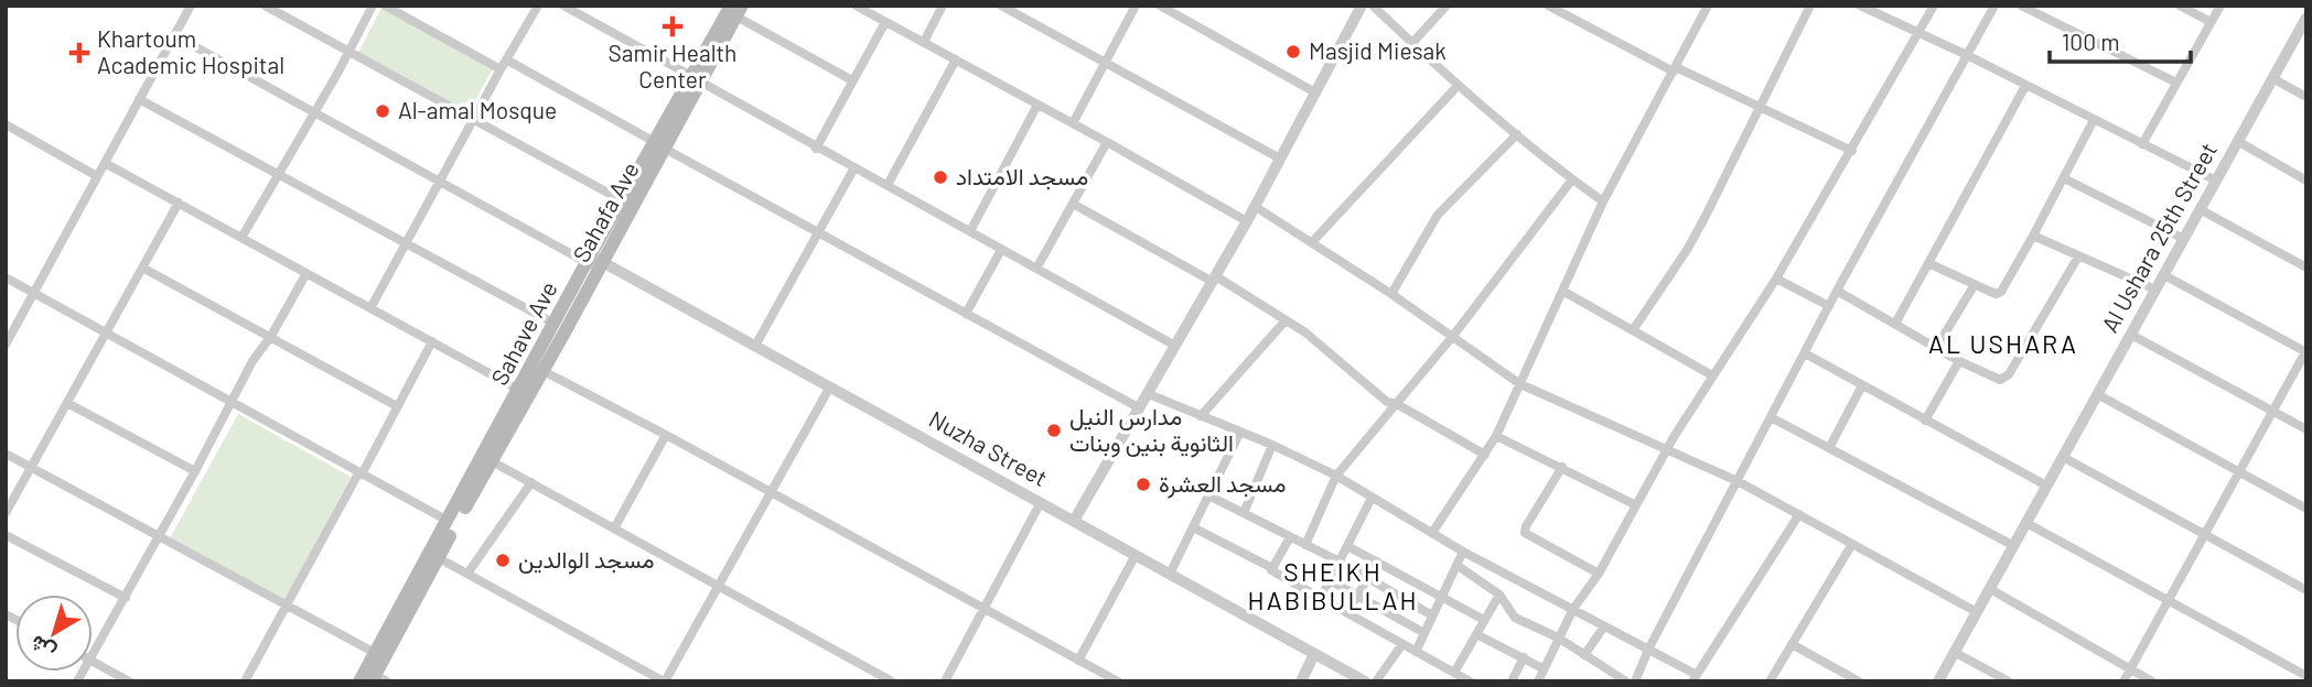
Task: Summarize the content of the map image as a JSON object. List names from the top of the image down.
{
  "streets": {
    "main road": ["Sahafa Ave", "Sahave Ave"],
    "street": ["Al Ushara 25th Street", "Nuzha Street"]
  },
  "crossings": [
    ["Sahafa Ave", "Sahave Ave"],
    ["Sahafa Ave", "Nuzha Street"],
    ["Sahave Ave", "Nuzha Street"]
  ],
  "districts": ["AL USHARA", "SHEIKH HABIBULLAH"],
  "places": {
    "health": ["Samir Health Center", "Khartoum Academic Hospital"],
    "other": [
      "Masjid Miesak",
      "Al-amal Mosque",
      "مسجد الامتداد",
      "مدارس النيل الثانوية بنين وبنات",
      "مسجد العشرة",
      "مسجد الوالدين"
    ]
  },
  "scale_bar": "100 m",
  "north": "bottom left"
}
